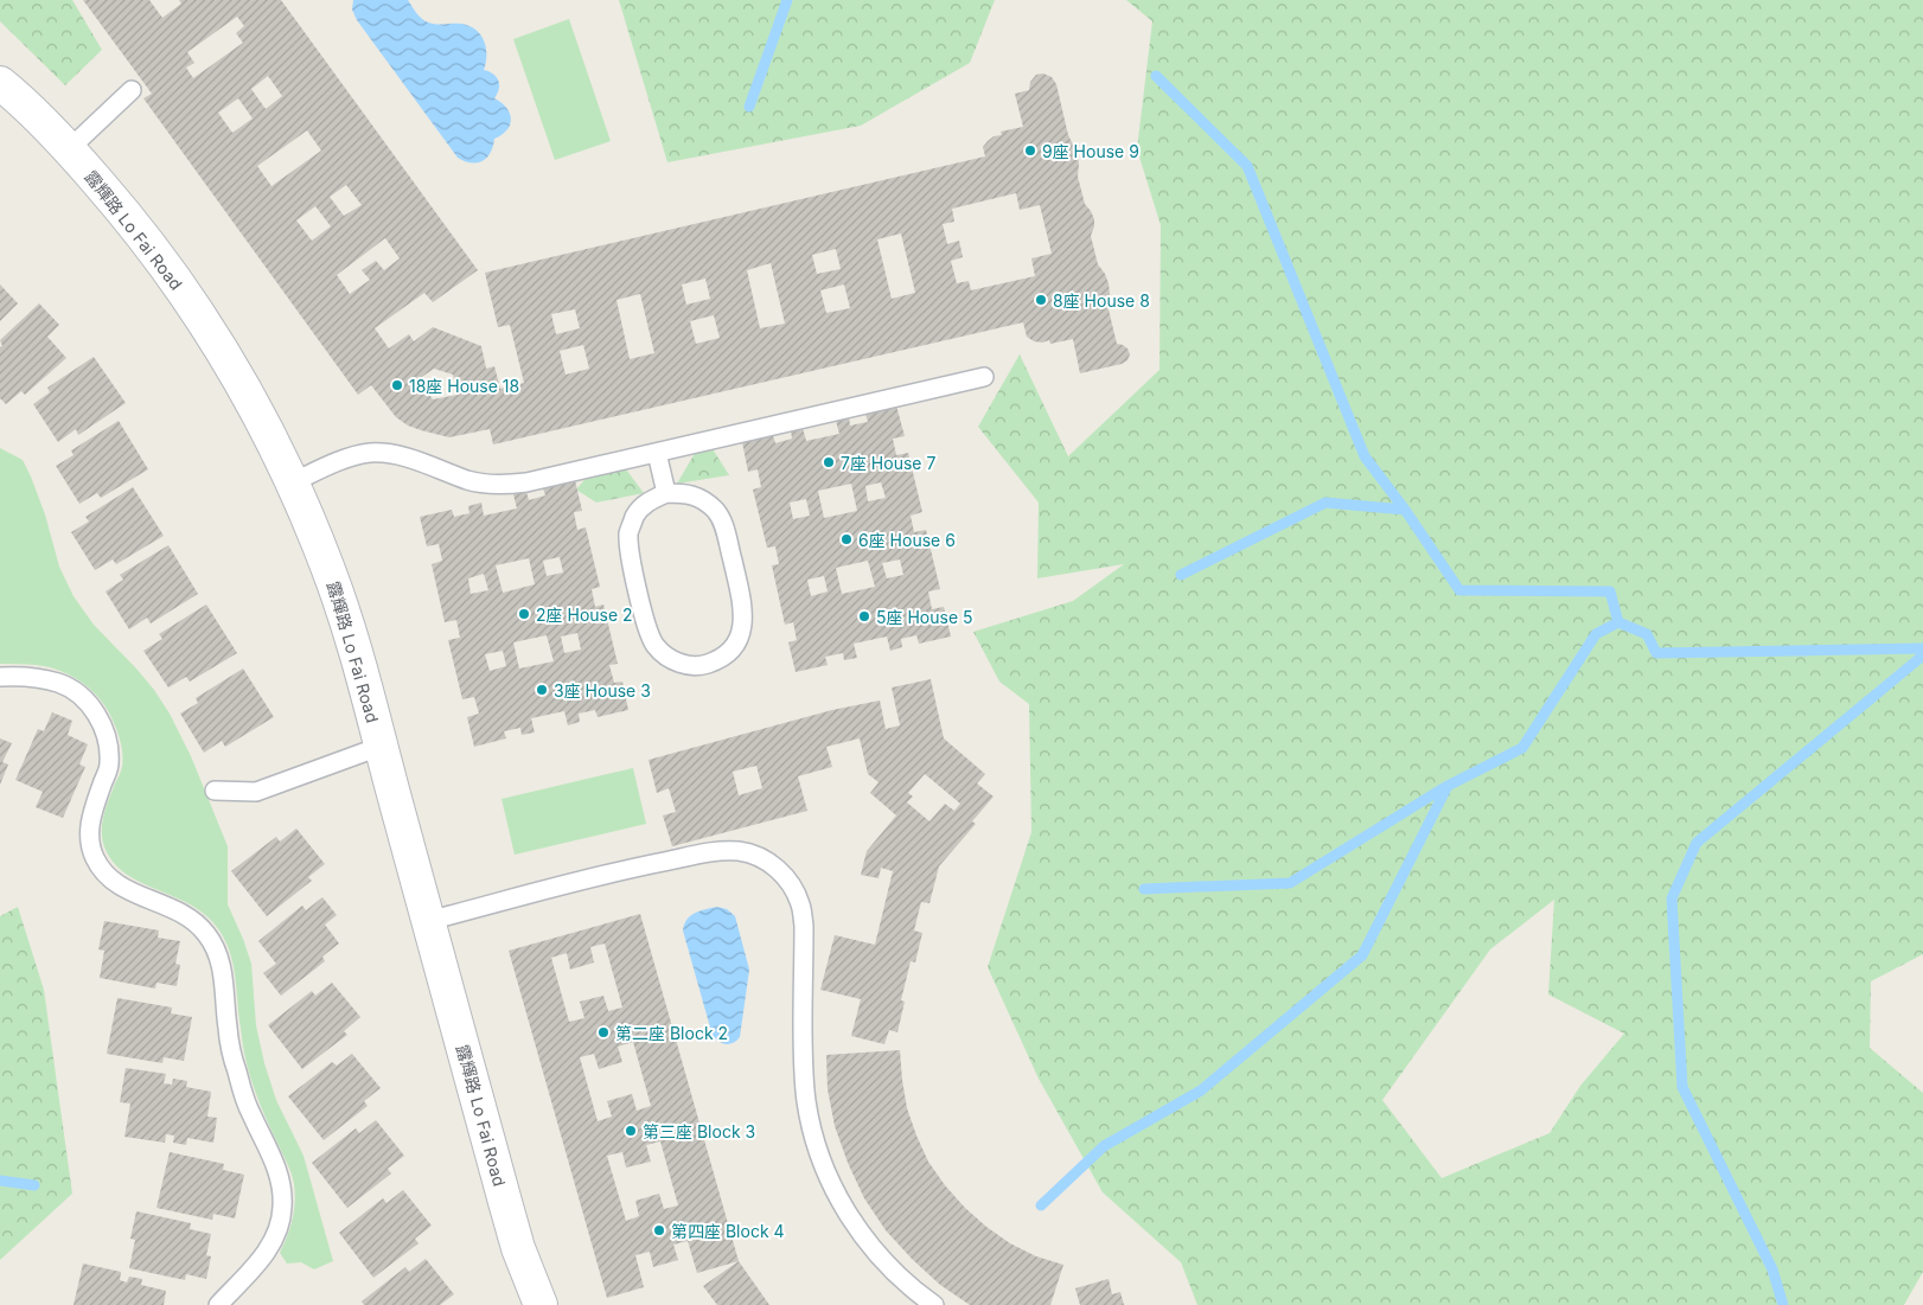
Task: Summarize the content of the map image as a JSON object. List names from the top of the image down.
{
  "streets": {
    "street": ["露輝路 Lo Fai Road"]
  },
  "places": [
    "9座 House 9",
    "8座 House 8",
    "18座 House 18",
    "7座 House 7",
    "6座 House 6",
    "2座 House 2",
    "5座 House 5",
    "3座 House 3",
    "第二座 Block 2",
    "第三座 Block 3",
    "第四座 Block 4"
  ]
}
